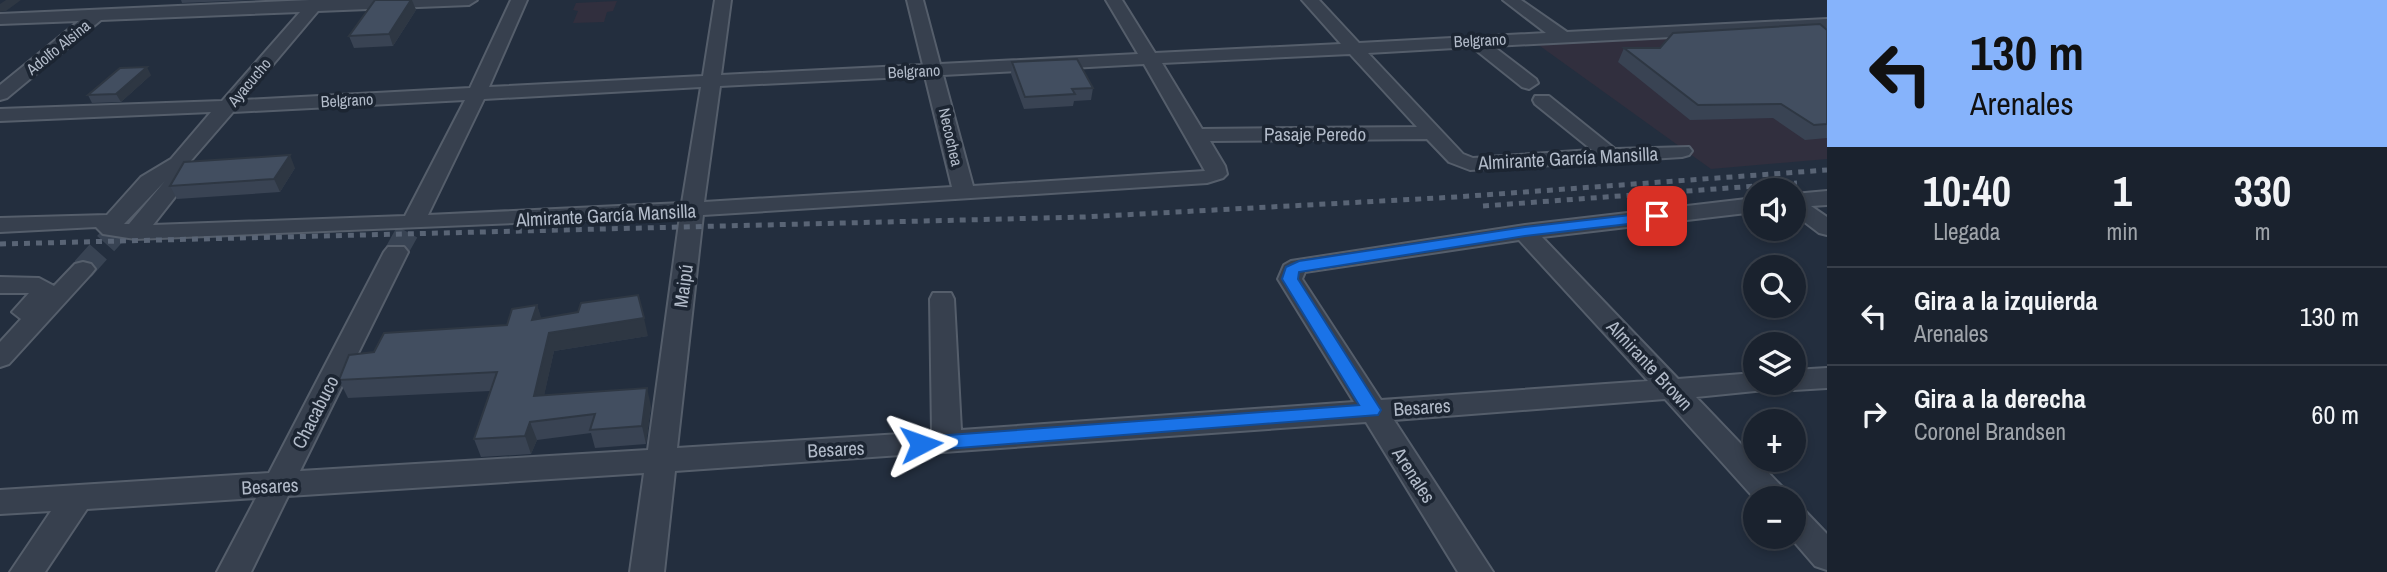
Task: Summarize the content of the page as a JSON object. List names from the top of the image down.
{
  "streets": {
    "street": [
      "Belgrano",
      "Adolfo Alsina",
      "Ayacucho",
      "Pasaje Peredo",
      "Necochea",
      "Almirante García Mansilla",
      "Maipú",
      "Almirante Brown",
      "Besares",
      "Chacabuco",
      "Arenales"
    ]
  },
  "crossings": [
    ["Belgrano", "Ayacucho"],
    ["Belgrano", "Necochea"],
    ["Belgrano", "Maipú"],
    ["Ayacucho", "Almirante García Mansilla"],
    ["Pasaje Peredo", "Almirante García Mansilla"],
    ["Necochea", "Almirante García Mansilla"],
    ["Almirante García Mansilla", "Maipú"],
    ["Maipú", "Besares"],
    ["Almirante Brown", "Besares"],
    ["Almirante Brown", "Arenales"],
    ["Besares", "Chacabuco"],
    ["Besares", "Arenales"]
  ],
  "page": {
    "turn": ["130 m", "Arenales"],
    "eta": [
      "10:40",
      "Llegada",
      "1",
      "min",
      "330",
      "m"
    ],
    "map_buttons": ["+", "−"],
    "list": [
      {
        "name": "Gira a la izquierda",
        "note": "Arenales",
        "value": "130 m"
      },
      {
        "name": "Gira a la derecha",
        "note": "Coronel Brandsen",
        "value": "60 m"
      }
    ]
  }
}
